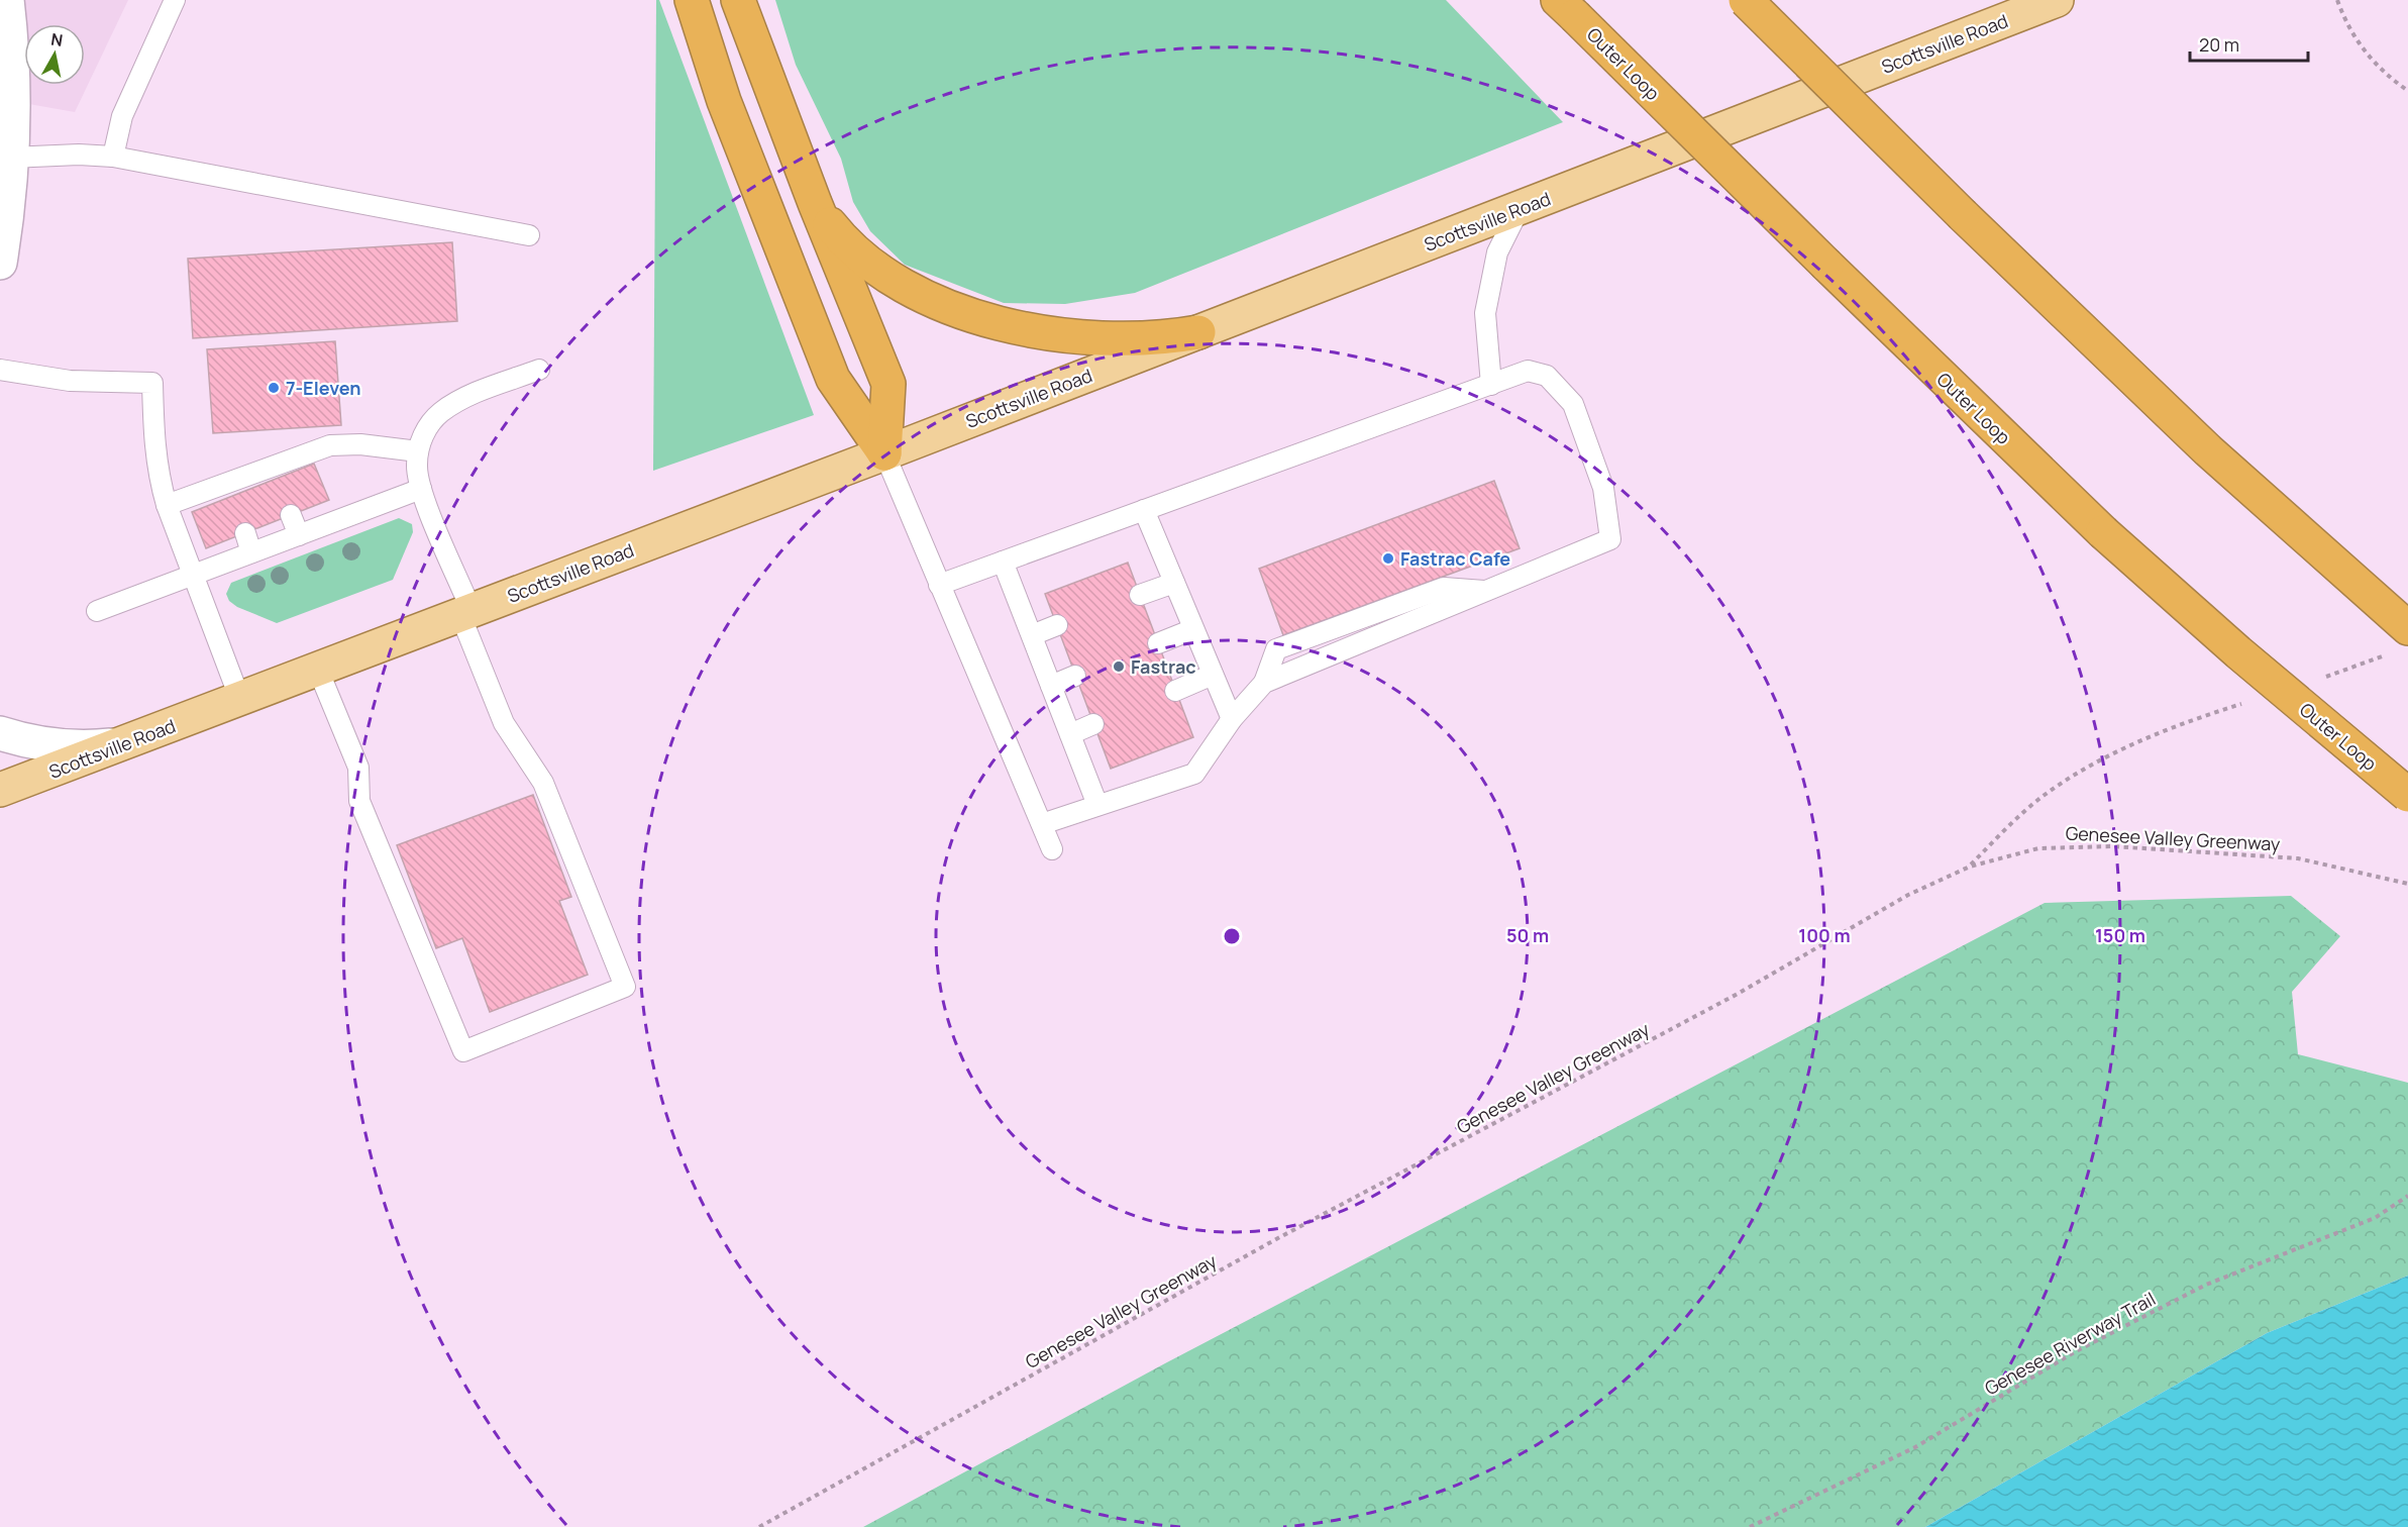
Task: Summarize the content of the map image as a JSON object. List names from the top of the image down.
{
  "streets": {
    "highway": ["Outer Loop"],
    "main road": ["Scottsville Road"],
    "path": ["Genesee Valley Greenway", "Genesee Riverway Trail"]
  },
  "places": ["7-Eleven", "Fastrac Cafe", "Fastrac"],
  "scale_bar": "20 m",
  "north": "top",
  "rings": ["50 m", "100 m", "150 m"]
}
